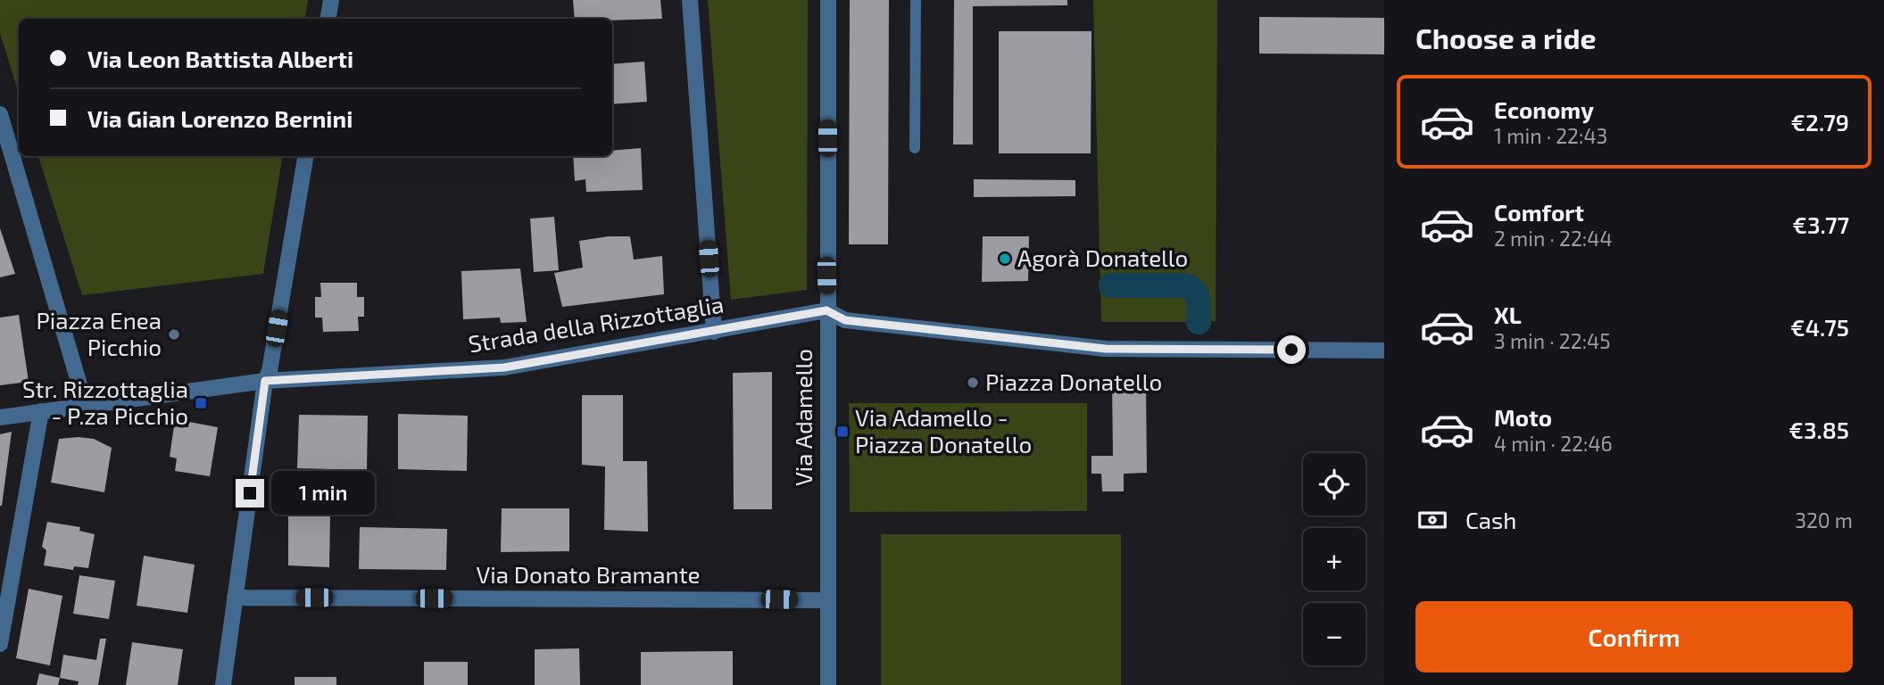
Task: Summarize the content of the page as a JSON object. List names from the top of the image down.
{
  "streets": {
    "street": ["Strada della Rizzottaglia", "Via Adamello", "Via Donato Bramante"]
  },
  "crossings": [
    ["Strada della Rizzottaglia", "Via Adamello"],
    ["Via Adamello", "Via Donato Bramante"]
  ],
  "places": {
    "other": ["Agorà Donatello", "Piazza Enea Picchio", "Piazza Donatello"],
    "transit": ["Str. Rizzottaglia - P.za Picchio", "Via Adamello - Piazza Donatello"]
  },
  "page": {
    "heading": "Choose a ride",
    "banner": ["Via Leon Battista Alberti", "Via Gian Lorenzo Bernini"],
    "list": [
      {
        "name": "Economy",
        "note": "1 min · 22:43",
        "value": "€2.79"
      },
      {
        "name": "Comfort",
        "note": "2 min · 22:44",
        "value": "€3.77"
      },
      {
        "name": "XL",
        "note": "3 min · 22:45",
        "value": "€4.75"
      },
      {
        "name": "Moto",
        "note": "4 min · 22:46",
        "value": "€3.85"
      }
    ],
    "map_buttons": ["+", "−"],
    "bubble": "1 min",
    "pay": ["Cash", "320 m"],
    "buttons": "Confirm"
  }
}
